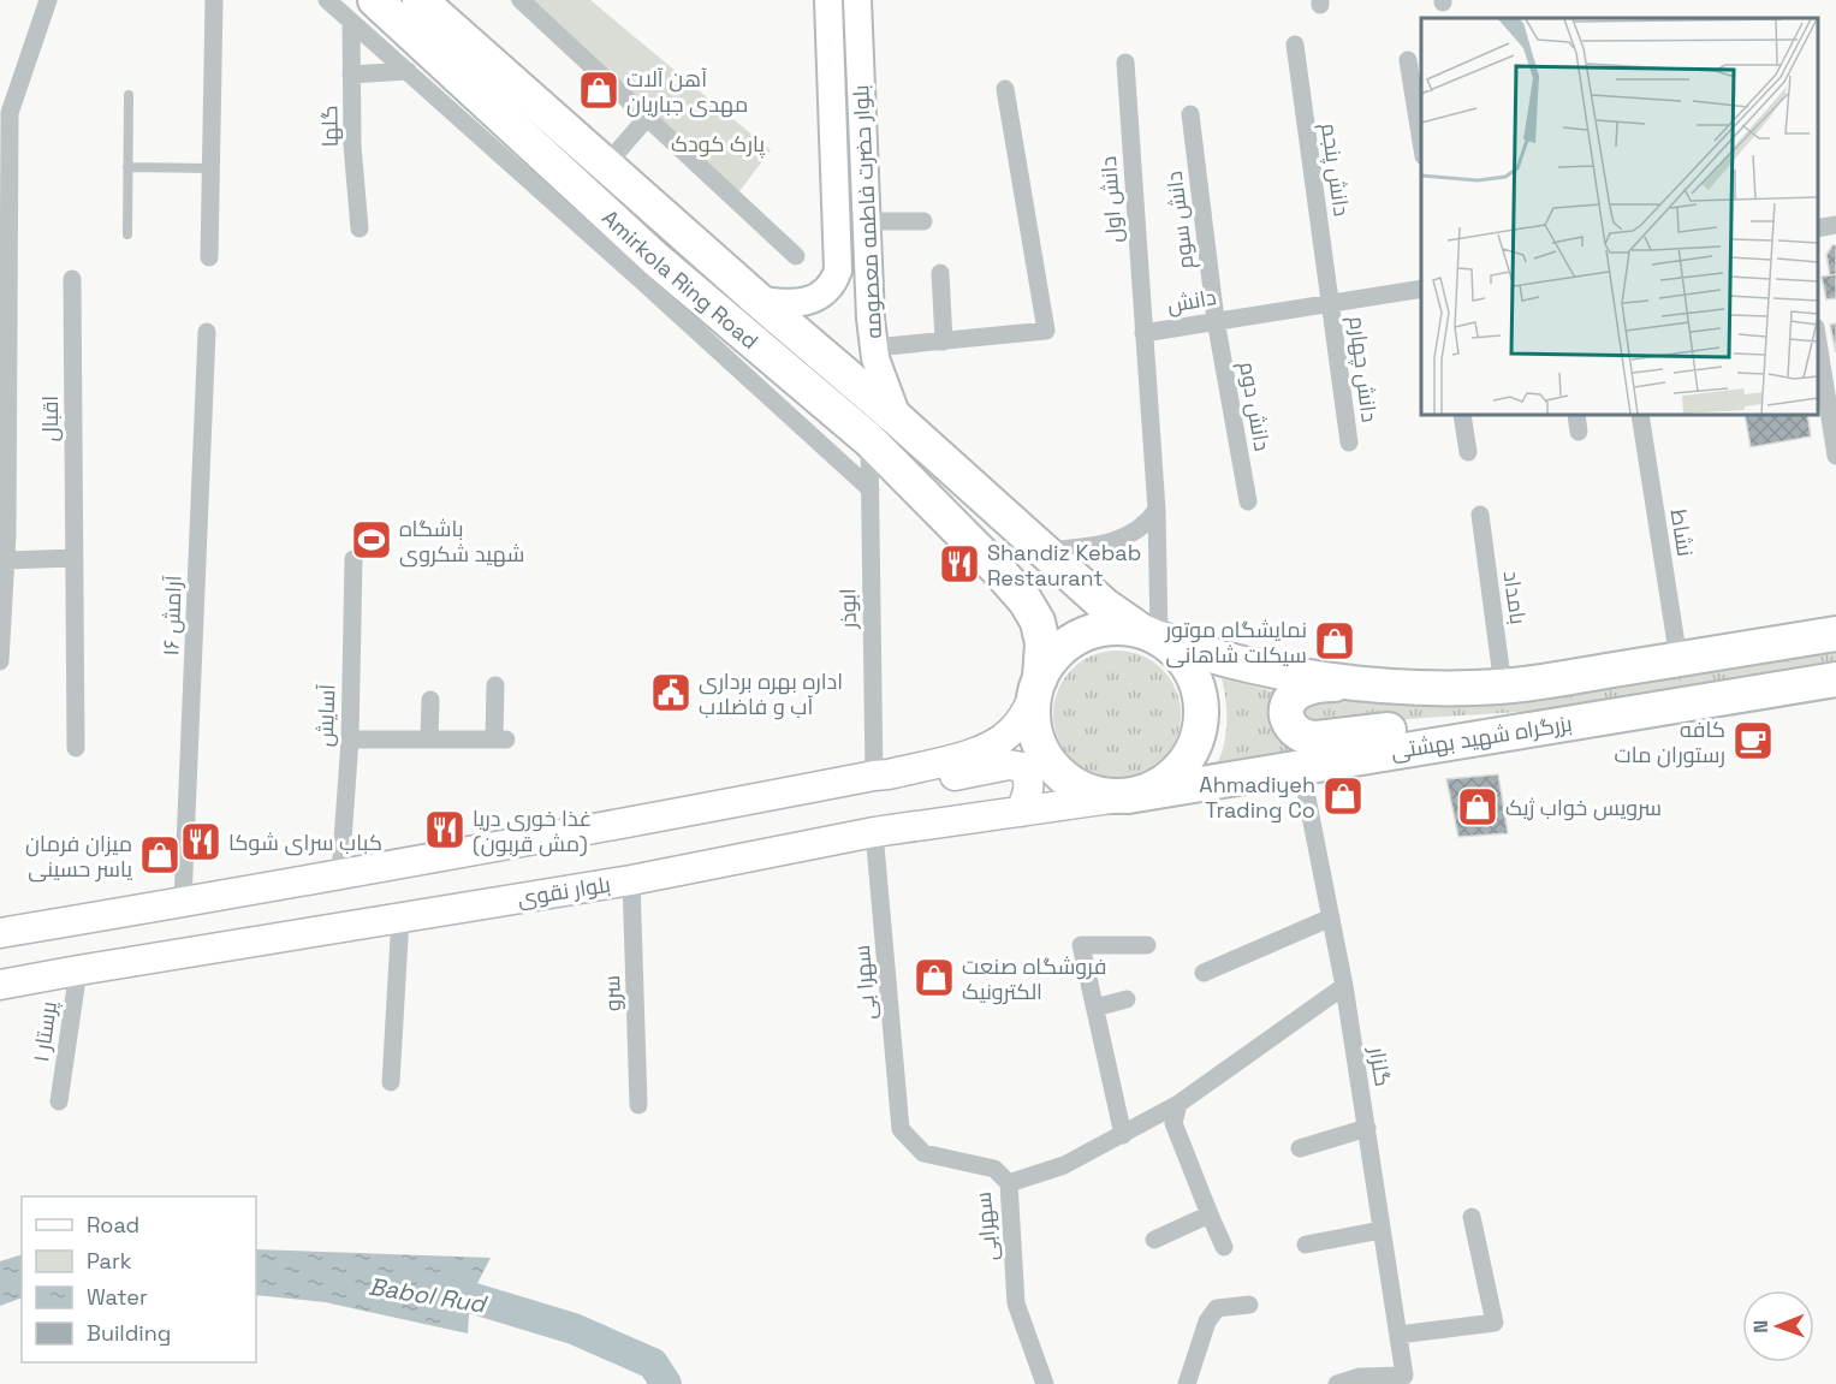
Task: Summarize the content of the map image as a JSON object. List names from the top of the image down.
{
  "streets": {
    "highway": ["Amirkola Ring Road", "بزرگراه شهید بهشتی"],
    "main road": ["بلوار حضرت فاطمه معصومه", "بلوار نقوی"],
    "street": [
      "گلها",
      "دانش پنجم",
      "دانش اول",
      "دانش سوم",
      "دانش",
      "دانش چهارم",
      "دانش دوم",
      "اقبال",
      "نشاط",
      "بامداد",
      "ابوذر",
      "آرامش ۱۶",
      "آسایش",
      "سهرا بی",
      "سرو",
      "پرستار ۱",
      "گلزار",
      "سهرابی"
    ]
  },
  "crossings": [
    ["گلها", "Amirkola Ring Road"],
    ["دانش پنجم", "دانش"],
    ["دانش پنجم", "دانش چهارم"],
    ["دانش اول", "دانش"],
    ["بلوار حضرت فاطمه معصومه", "Amirkola Ring Road"],
    ["دانش سوم", "دانش"],
    ["دانش سوم", "دانش دوم"],
    ["Amirkola Ring Road", "دانش"],
    ["Amirkola Ring Road", "ابوذر"],
    ["Amirkola Ring Road", "بزرگراه شهید بهشتی"],
    ["Amirkola Ring Road", "بلوار نقوی"],
    ["دانش", "دانش چهارم"],
    ["دانش", "دانش دوم"],
    ["دانش", "بزرگراه شهید بهشتی"],
    ["دانش", "بلوار نقوی"],
    ["بزرگراه شهید بهشتی", "بلوار نقوی"],
    ["بزرگراه شهید بهشتی", "گلزار"],
    ["بلوار نقوی", "سهرا بی"],
    ["بلوار نقوی", "سرو"],
    ["بلوار نقوی", "پرستار ۱"],
    ["سهرا بی", "سهرابی"]
  ],
  "water": ["Babol Rud"],
  "parks": ["پارک کودک"],
  "places": {
    "shop": [
      "آهن آلات مهدی جباریان",
      "نمایشگاه موتور سیکلت شاهانی",
      "Ahmadiyeh Trading Co",
      "سرویس خواب ژیک",
      "میزان فرمان یاسر حسینی",
      "فروشگاه صنعت الکترونیک"
    ],
    "sports": ["باشگاه شهید شکروی"],
    "restaurant": ["Shandiz Kebab Restaurant", "غذا خوری دریا (مش قربون)", "کباب سرای شوکا"],
    "public building": ["اداره بهره برداری آب و فاضلاب"],
    "cafe": ["کافه رستوران مات"]
  },
  "legend": [
    "Road",
    "Park",
    "Water",
    "Building"
  ],
  "north": "left"
}
